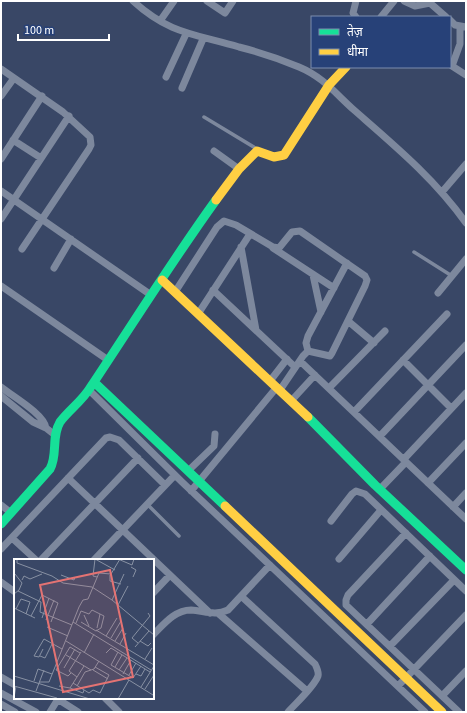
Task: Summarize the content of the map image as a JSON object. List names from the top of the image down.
{
  "legend": ["तेज़", "धीमा"],
  "scale_bar": "100 m"
}
